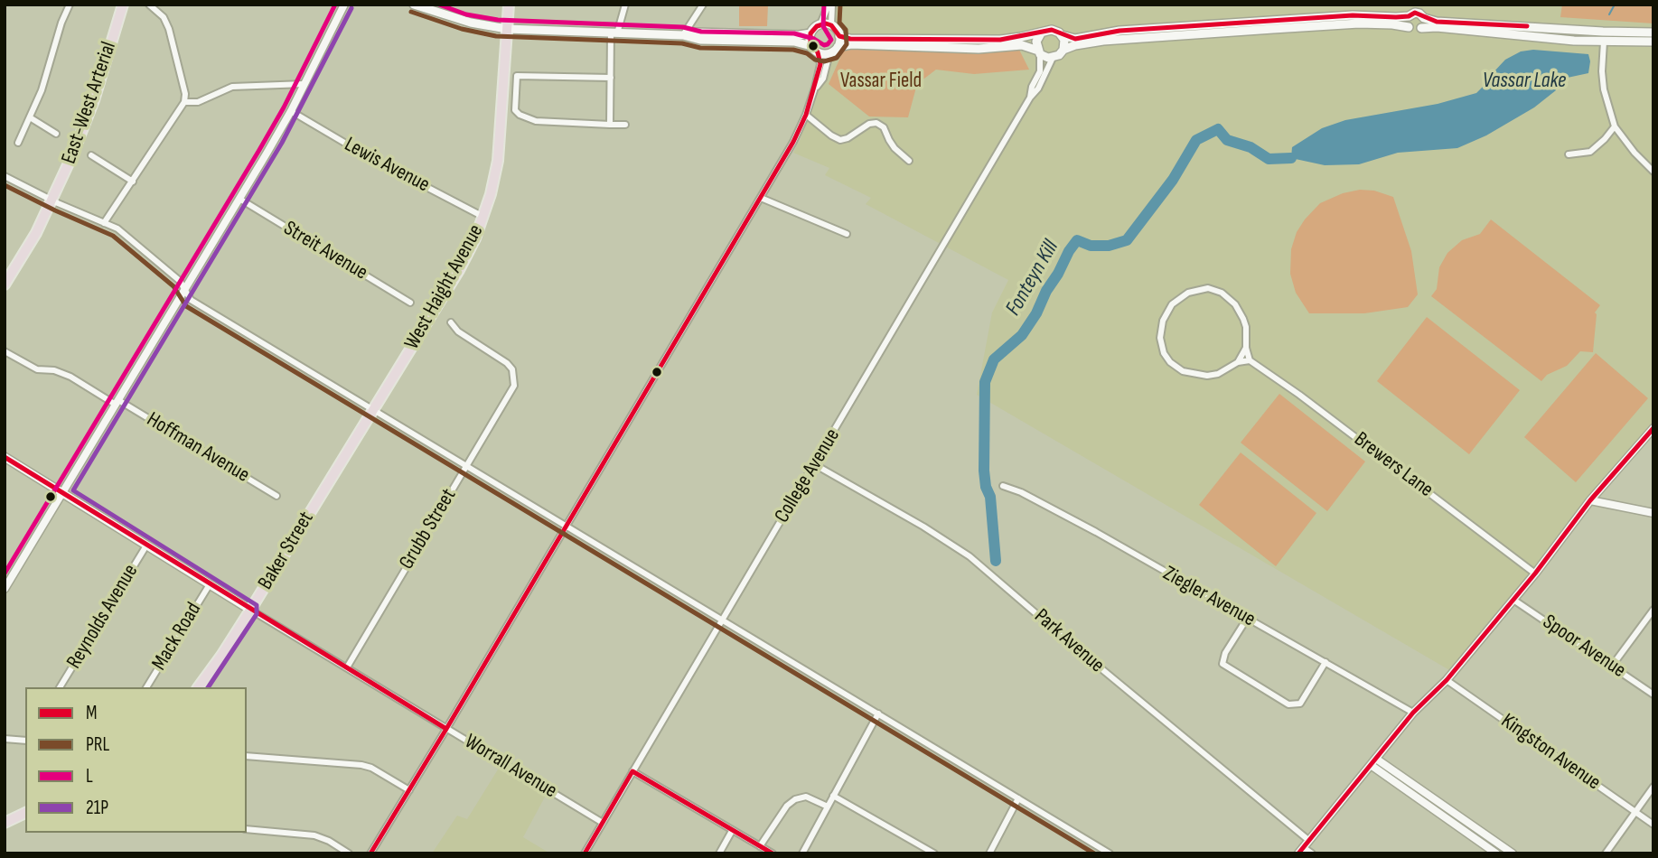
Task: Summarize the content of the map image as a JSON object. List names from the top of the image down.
{
  "streets": {
    "highway": ["East-West Arterial", "West Haight Avenue", "Baker Street"],
    "main road": ["Worrall Avenue"],
    "street": [
      "Lewis Avenue",
      "Streit Avenue",
      "Hoffman Avenue",
      "Brewers Lane",
      "College Avenue",
      "Grubb Street",
      "Ziegler Avenue",
      "Reynolds Avenue",
      "Mack Road",
      "Park Avenue",
      "Spoor Avenue",
      "Kingston Avenue"
    ]
  },
  "crossings": [
    ["Lewis Avenue", "West Haight Avenue"],
    ["West Haight Avenue", "Baker Street"],
    ["College Avenue", "Park Avenue"],
    ["College Avenue", "Worrall Avenue"],
    ["Grubb Street", "Worrall Avenue"],
    ["Baker Street", "Worrall Avenue"],
    ["Reynolds Avenue", "Worrall Avenue"],
    ["Mack Road", "Worrall Avenue"]
  ],
  "water": ["Vassar Lake", "Fonteyn Kill"],
  "parks": ["Vassar Field"],
  "lines": [
    "transit line PRL",
    "transit line L",
    "transit line 21P",
    "transit line M"
  ],
  "legend": [
    "M",
    "PRL",
    "L",
    "21P"
  ]
}
